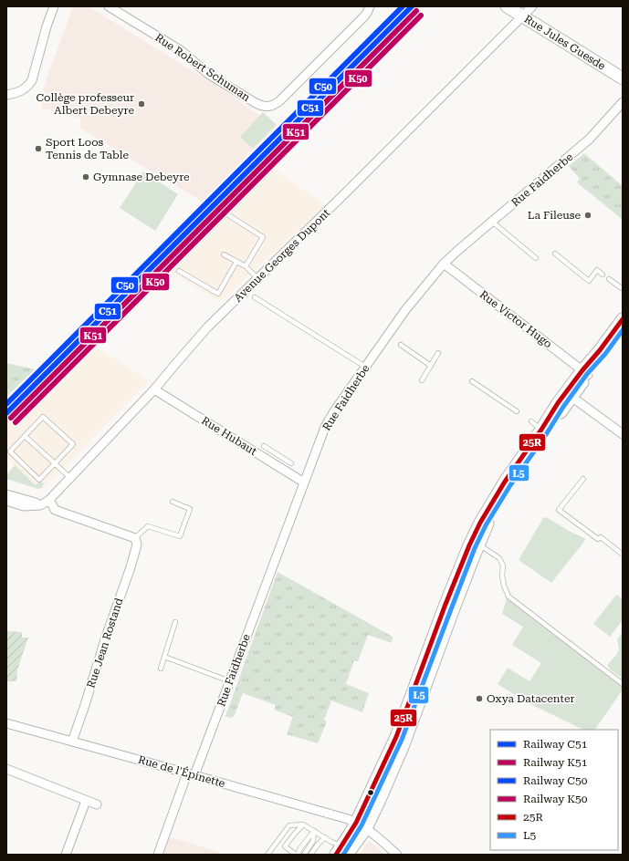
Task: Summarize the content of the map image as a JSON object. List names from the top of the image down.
{
  "streets": {
    "main road": ["Rue Jules Guesde"],
    "street": [
      "Rue Robert Schuman",
      "Rue Faidherbe",
      "Avenue Georges Dupont",
      "Rue Victor Hugo",
      "Rue Hubaut",
      "Rue Jean Rostand",
      "Rue de l'Épinette"
    ]
  },
  "crossings": [
    ["Rue Jules Guesde", "Avenue Georges Dupont"],
    ["Rue Faidherbe", "Rue Victor Hugo"],
    ["Rue Faidherbe", "Rue Hubaut"],
    ["Rue Faidherbe", "Rue de l'Épinette"],
    ["Avenue Georges Dupont", "Rue Hubaut"],
    ["Rue Jean Rostand", "Rue de l'Épinette"]
  ],
  "places": [
    "Collège professeur Albert Debeyre",
    "Sport Loos Tennis de Table",
    "Gymnase Debeyre",
    "La Fileuse",
    "Oxya Datacenter"
  ],
  "lines": [
    "rail line C51",
    "rail line C50",
    "rail line K51",
    "rail line K50",
    "transit line 25R",
    "transit line L5"
  ],
  "legend": [
    "Railway C51",
    "Railway K51",
    "Railway C50",
    "Railway K50",
    "25R",
    "L5"
  ]
}
